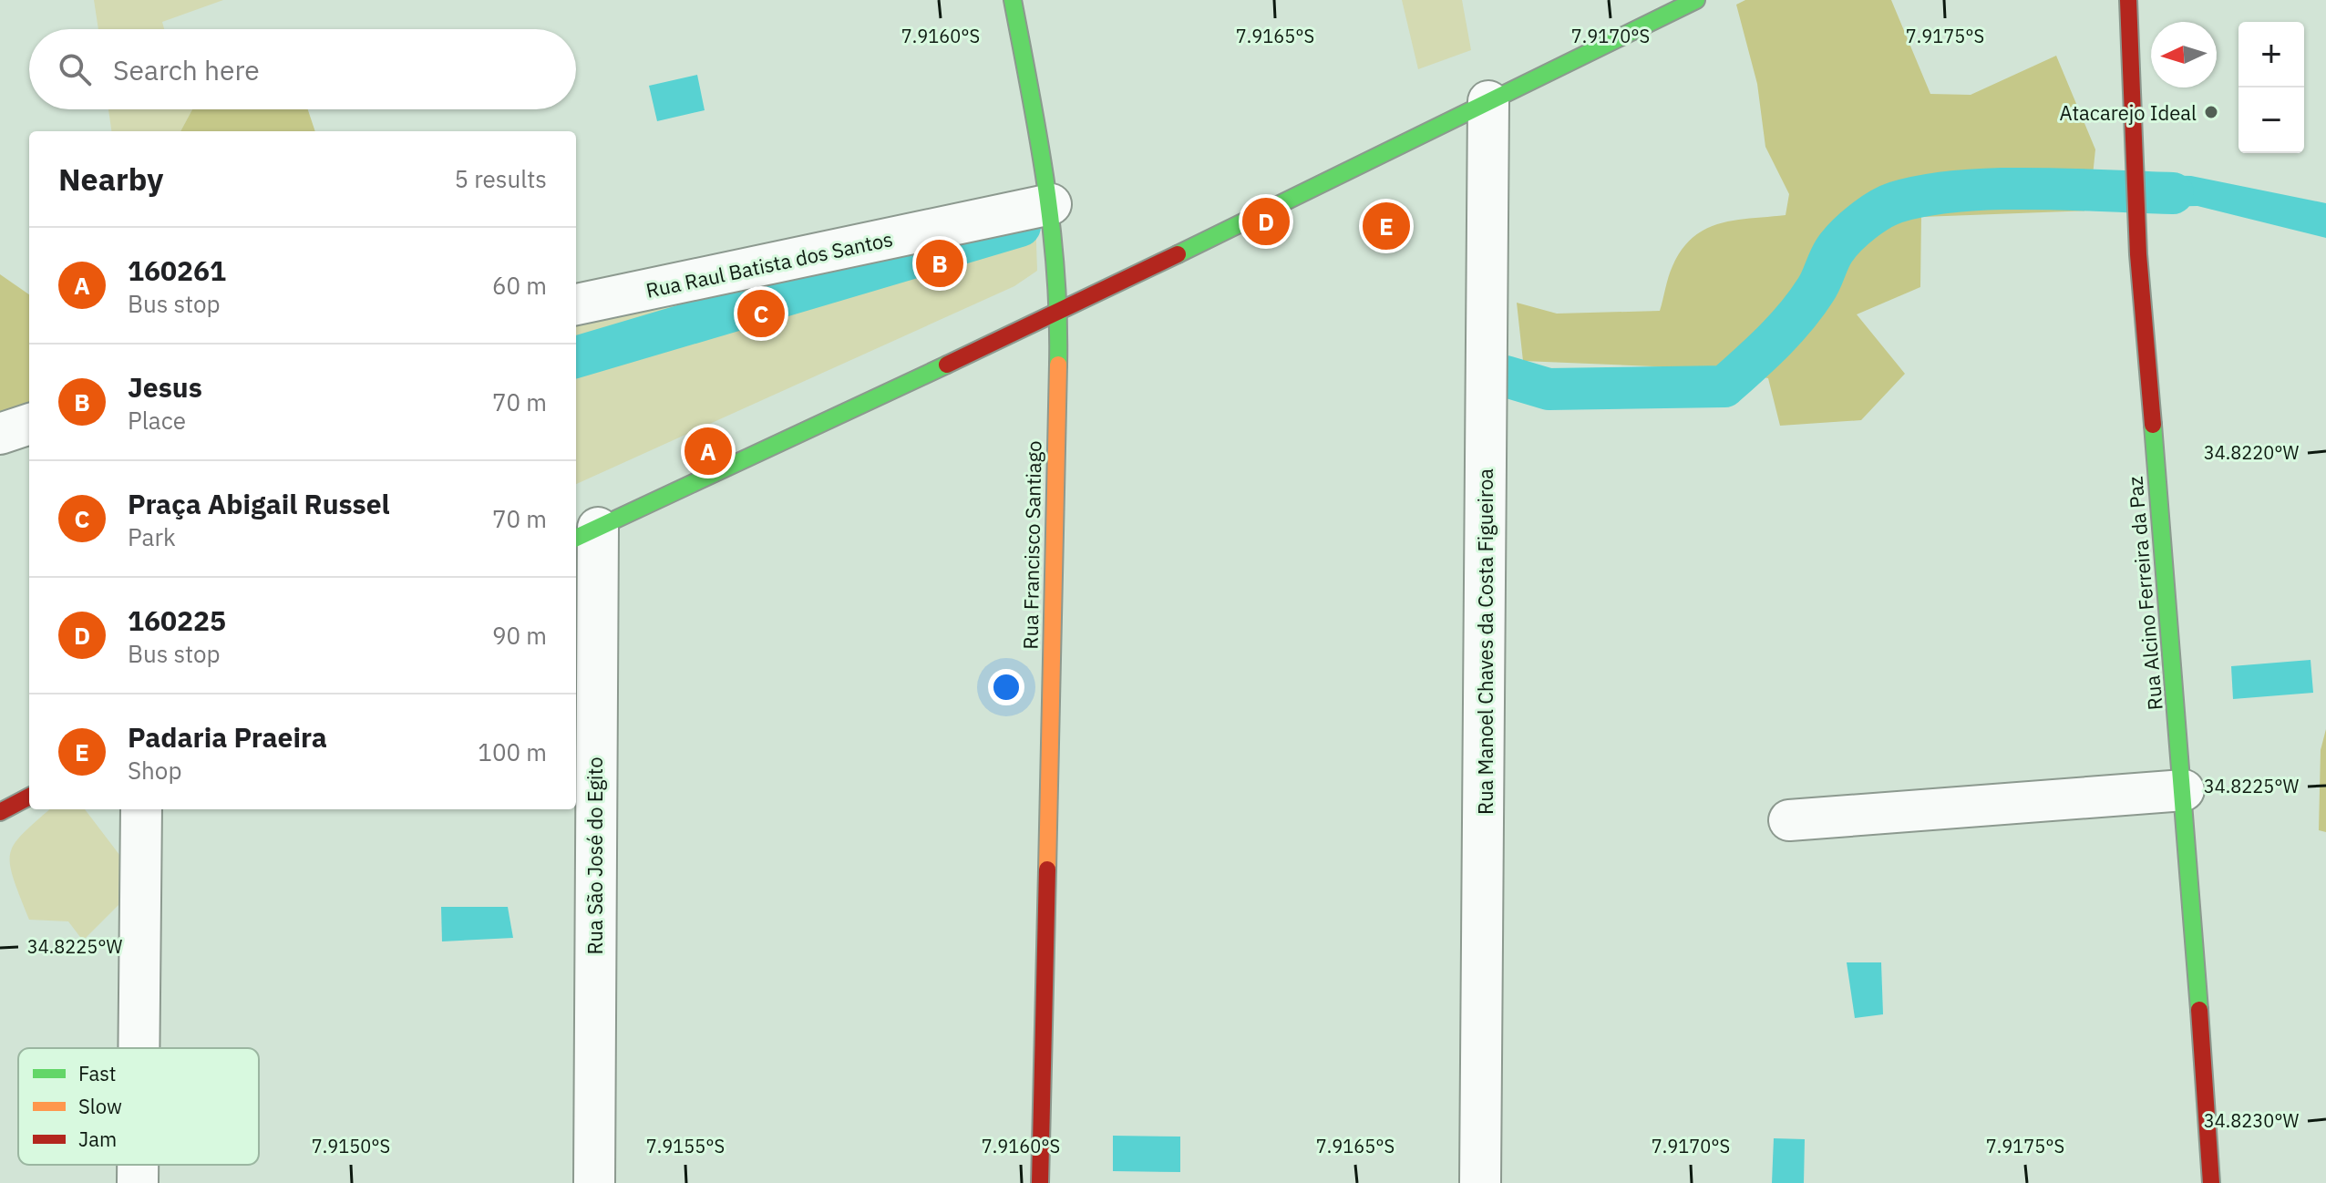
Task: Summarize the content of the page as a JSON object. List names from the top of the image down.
{
  "streets": {
    "street": [
      "Rua Raul Batista dos Santos",
      "Rua Francisco Santiago",
      "Rua Alcino Ferreira da Paz",
      "Rua Manoel Chaves da Costa Figueiroa",
      "Rua São José do Egito"
    ]
  },
  "crossings": [
    ["Rua Raul Batista dos Santos", "Rua Francisco Santiago"]
  ],
  "places": ["Atacarejo Ideal"],
  "legend": ["Fast", "Slow", "Jam"],
  "north": "left",
  "page": {
    "map_buttons": ["+", "−"],
    "search": "Search here",
    "heading": ["Nearby", "5 results"],
    "pins": [
      "D",
      "E",
      "B",
      "C",
      "A"
    ],
    "list": [
      {
        "mark": "A",
        "name": "160261",
        "note": "Bus stop",
        "value": "60 m"
      },
      {
        "mark": "B",
        "name": "Jesus",
        "note": "Place",
        "value": "70 m"
      },
      {
        "mark": "C",
        "name": "Praça Abigail Russel",
        "note": "Park",
        "value": "70 m"
      },
      {
        "mark": "D",
        "name": "160225",
        "note": "Bus stop",
        "value": "90 m"
      },
      {
        "mark": "E",
        "name": "Padaria Praeira",
        "note": "Shop",
        "value": "100 m"
      }
    ]
  },
  "coordinates": [
    "7.9160°S",
    "7.9165°S",
    "7.9170°S",
    "7.9175°S",
    "34.8220°W",
    "34.8225°W",
    "34.8230°W",
    "7.9150°S",
    "7.9155°S"
  ]
}
